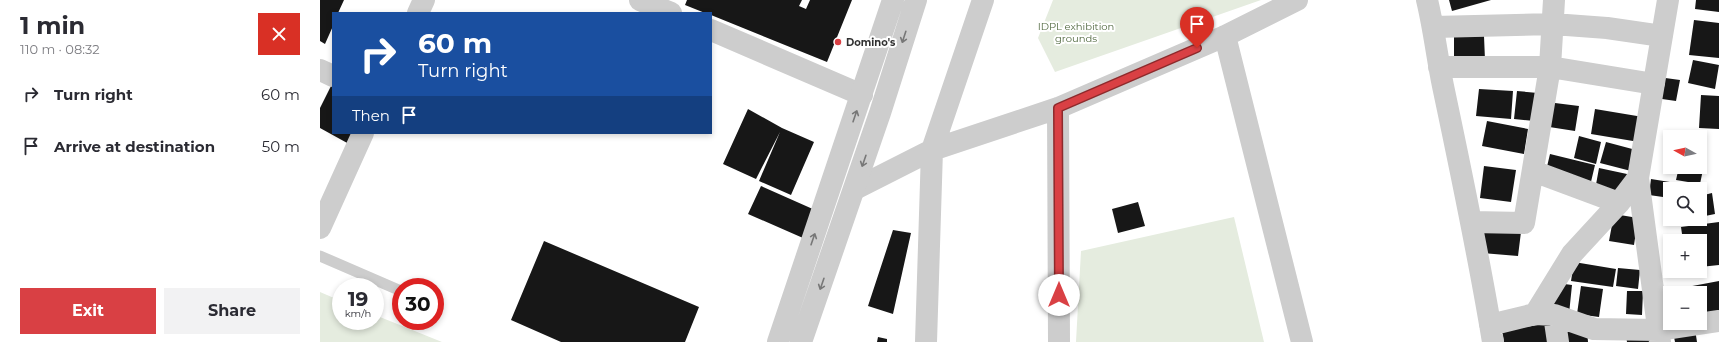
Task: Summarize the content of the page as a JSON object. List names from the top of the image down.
{
  "parks": ["IDPL exhibition grounds"],
  "places": ["Domino's"],
  "north": "left",
  "page": {
    "heading": ["1 min", "110 m · 08:32"],
    "turn": ["60 m", "Turn right"],
    "list": [
      {
        "name": "Turn right",
        "value": "60 m"
      },
      {
        "name": "Arrive at destination",
        "value": "50 m"
      }
    ],
    "then": "Then",
    "map_buttons": ["+", "−"],
    "speed": "19 km/h",
    "limit": "30",
    "buttons": ["Exit", "Share"]
  }
}
